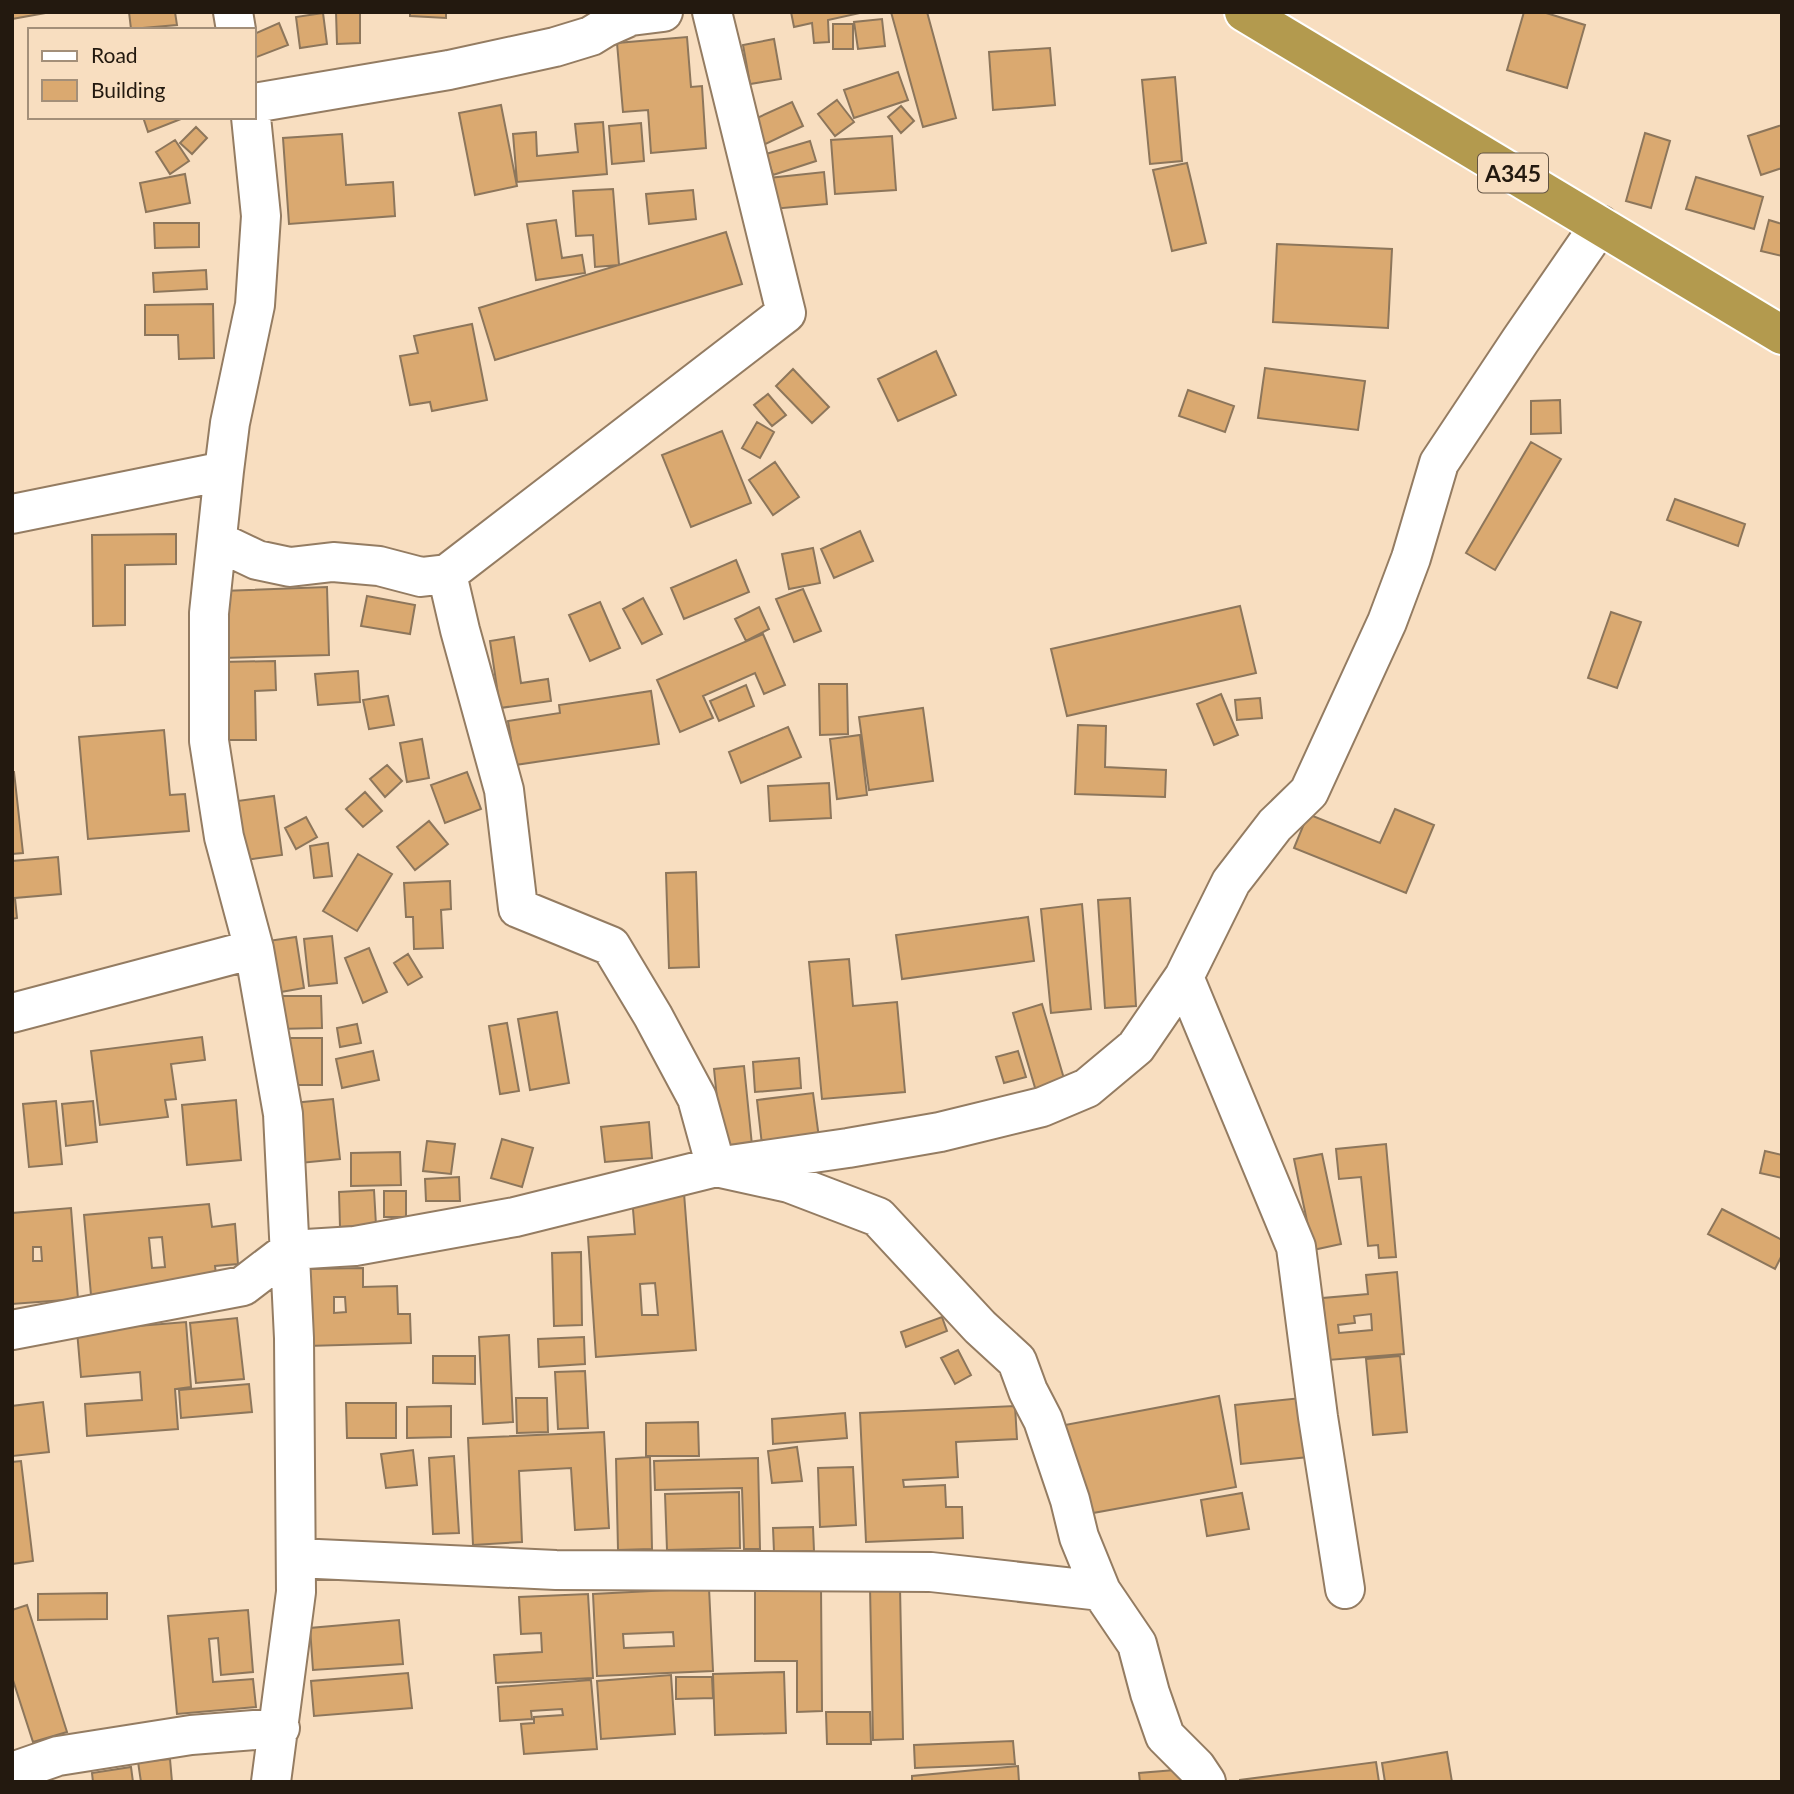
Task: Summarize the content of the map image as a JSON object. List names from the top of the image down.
{
  "streets": {
    "highway": ["A345"]
  },
  "legend": ["Road", "Building"]
}
